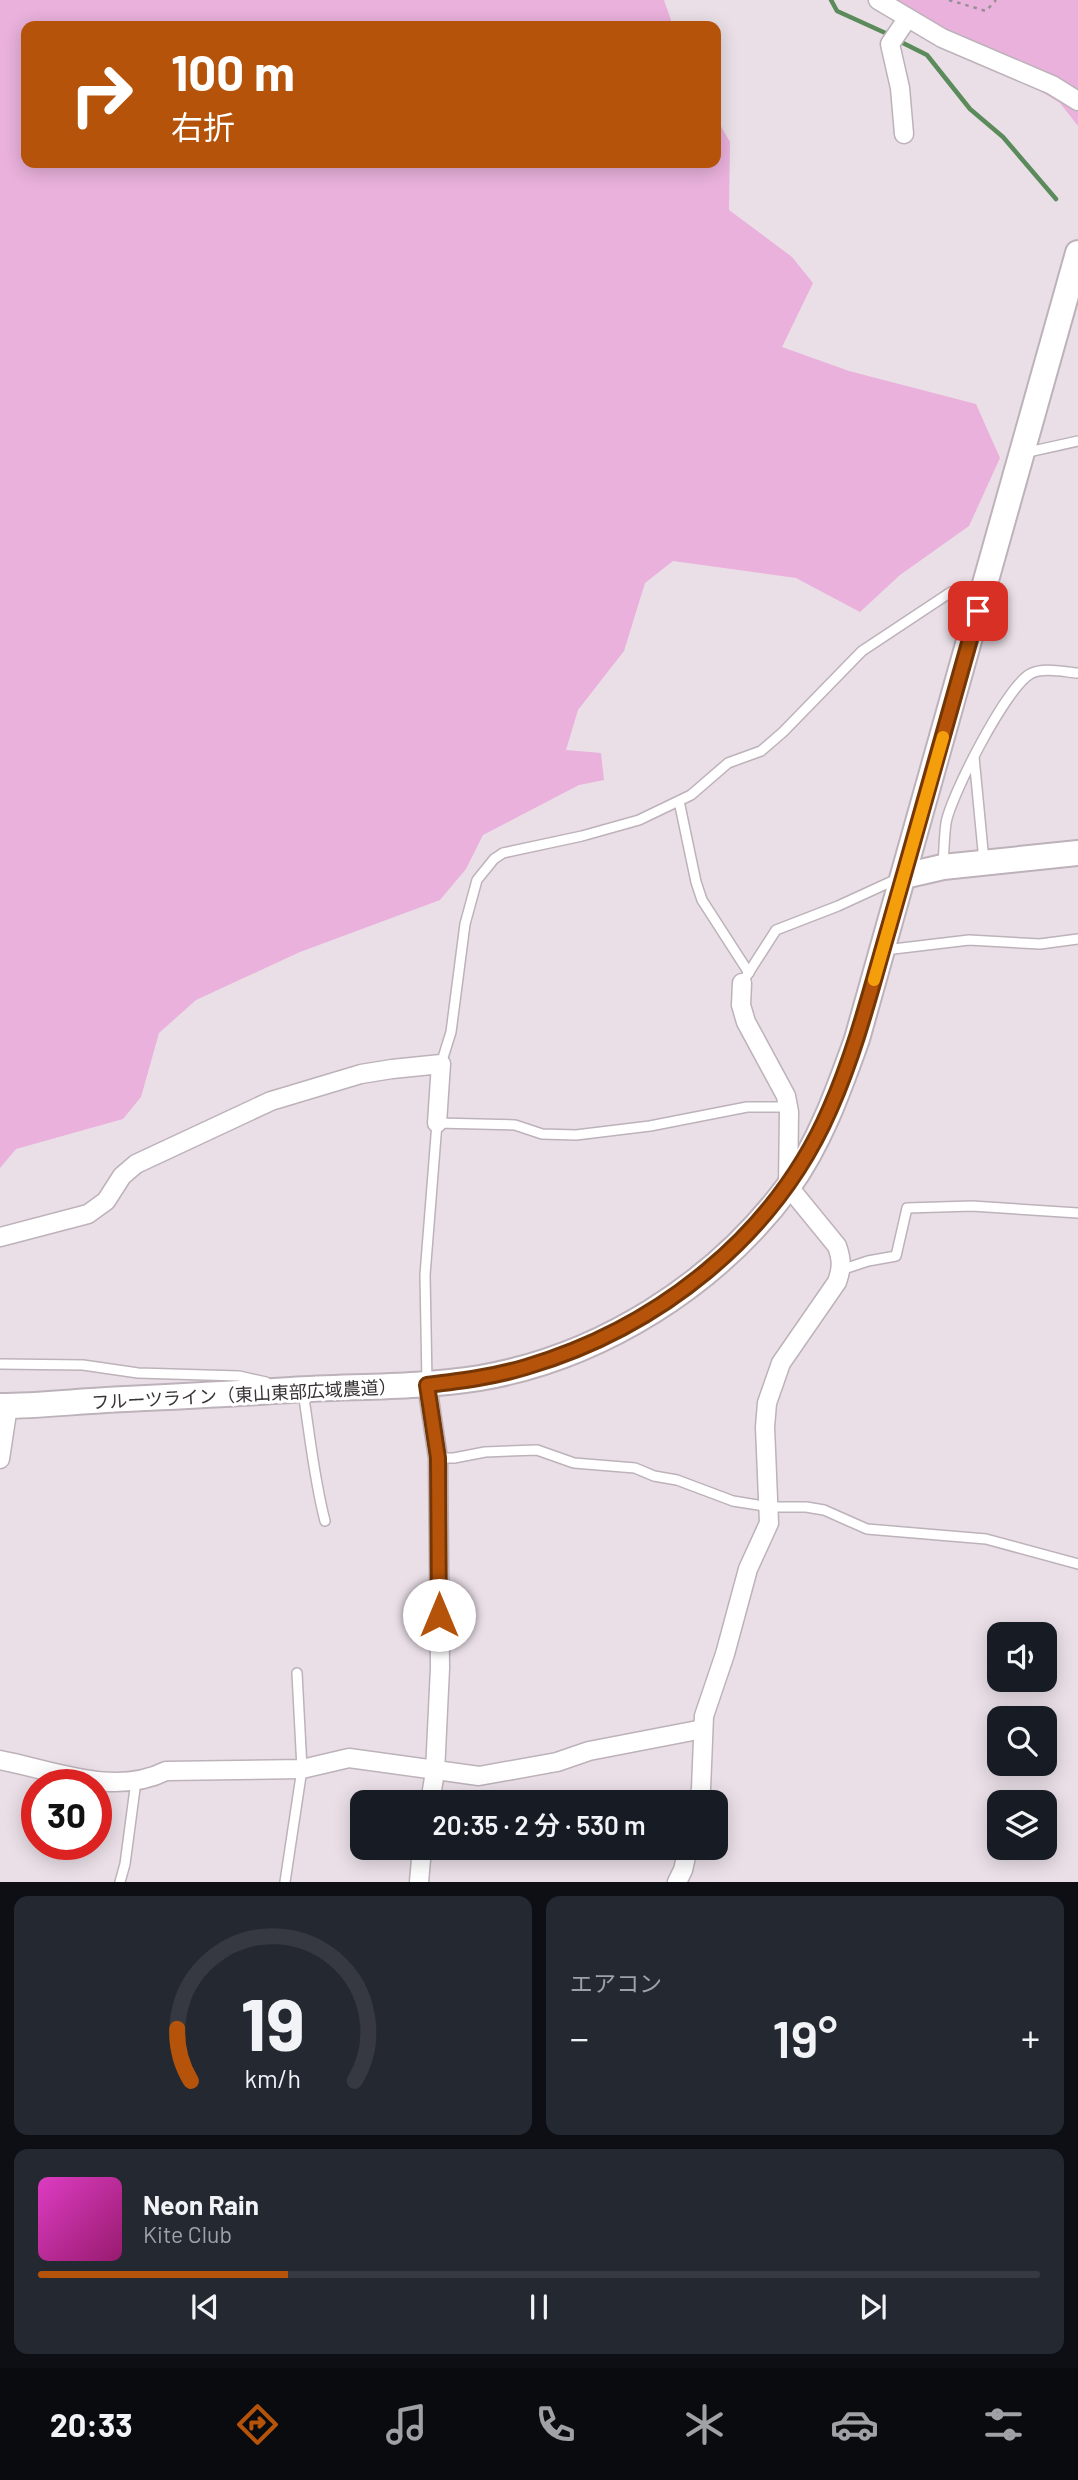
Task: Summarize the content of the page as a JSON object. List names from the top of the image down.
{
  "streets": {
    "street": ["フルーツライン（東山東部広域農道）"]
  },
  "page": {
    "turn": ["100 m", "右折"],
    "limit": "30",
    "trip": "20:35 · 2 分 · 530 m",
    "tile": "エアコン",
    "heat": ["−", "19°", "+"],
    "song": ["Neon Rain", "Kite Club"],
    "tabs": "20:33",
    "gauge": ["19", "km/h"]
  }
}
